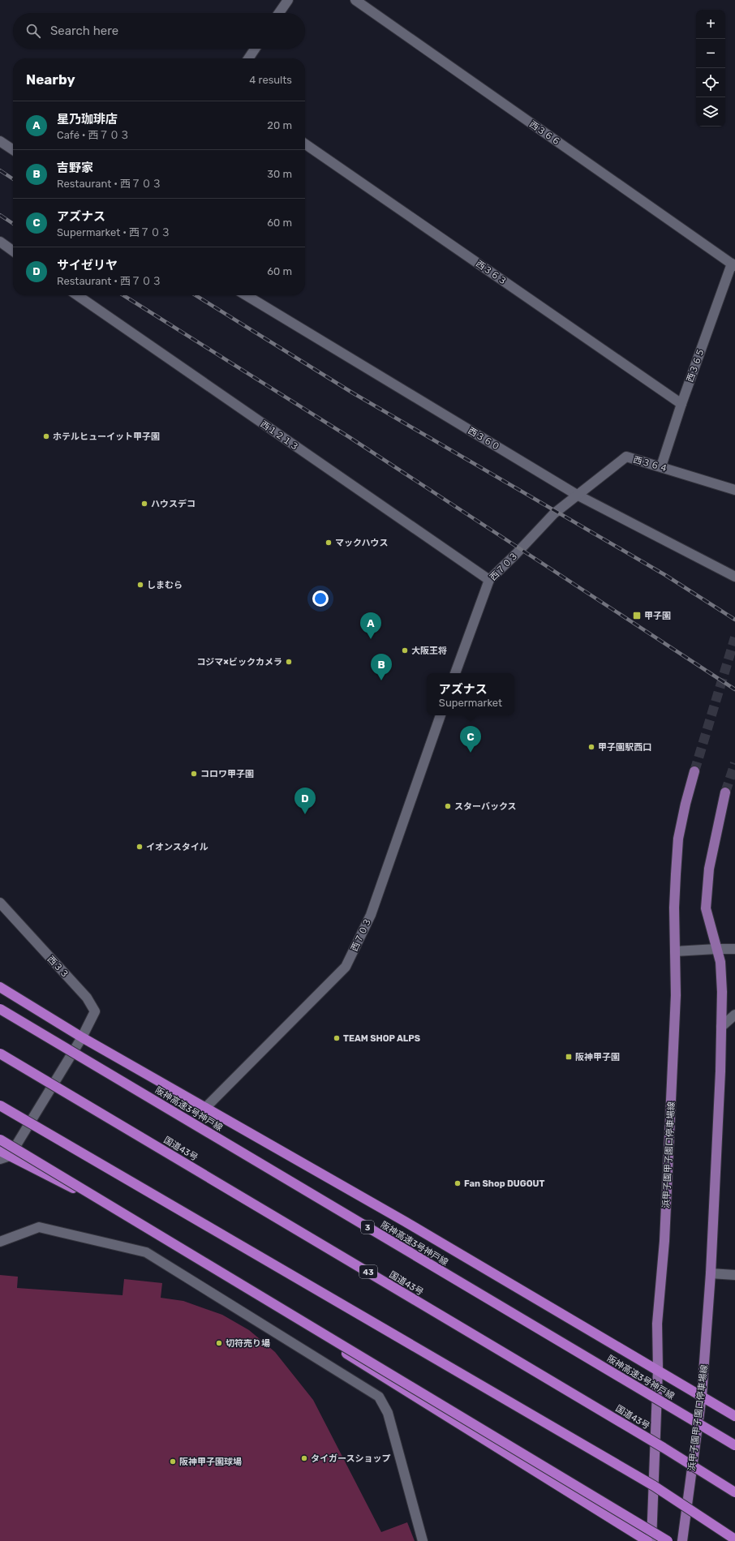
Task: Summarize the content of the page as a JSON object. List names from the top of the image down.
{
  "streets": {
    "highway": [
      "阪神高速3号神戸線",
      "国道43号",
      "3",
      "43"
    ],
    "main road": ["浜甲子園甲子園口停車場線"],
    "street": [
      "西３６６",
      "西３６３",
      "西３６５",
      "西１２１３",
      "西３６０",
      "西３６４",
      "西７０３",
      "西３３"
    ]
  },
  "crossings": [
    ["西３６６", "西３６５"],
    ["西３６３", "西３６５"],
    ["西３６５", "西３６４"],
    ["西１２１３", "西７０３"],
    ["西３６０", "西３６４"],
    ["西３６０", "西７０３"],
    ["西３６４", "西７０３"]
  ],
  "places": {
    "other": [
      "ホテルヒューイット甲子園",
      "ハウスデコ",
      "マックハウス",
      "しまむら",
      "大阪王将",
      "コジマ×ビックカメラ",
      "甲子園駅西口",
      "コロワ甲子園",
      "スターバックス",
      "イオンスタイル",
      "TEAM SHOP ALPS",
      "Fan Shop DUGOUT",
      "切符売り場",
      "タイガースショップ",
      "阪神甲子園球場"
    ],
    "transit": ["甲子園", "阪神甲子園"]
  },
  "page": {
    "map_buttons": ["+", "−"],
    "search": "Search here",
    "heading": ["Nearby", "4 results"],
    "list": [
      {
        "mark": "A",
        "name": "星乃珈琲店",
        "note": "Café · 西７０３",
        "value": "20 m"
      },
      {
        "mark": "B",
        "name": "吉野家",
        "note": "Restaurant · 西７０３",
        "value": "30 m"
      },
      {
        "mark": "C",
        "name": "アズナス",
        "note": "Supermarket · 西７０３",
        "value": "60 m"
      },
      {
        "mark": "D",
        "name": "サイゼリヤ",
        "note": "Restaurant · 西７０３",
        "value": "60 m"
      }
    ],
    "pins": [
      "A",
      "B",
      "C",
      "D"
    ],
    "popup": ["アズナス", "Supermarket"]
  }
}
